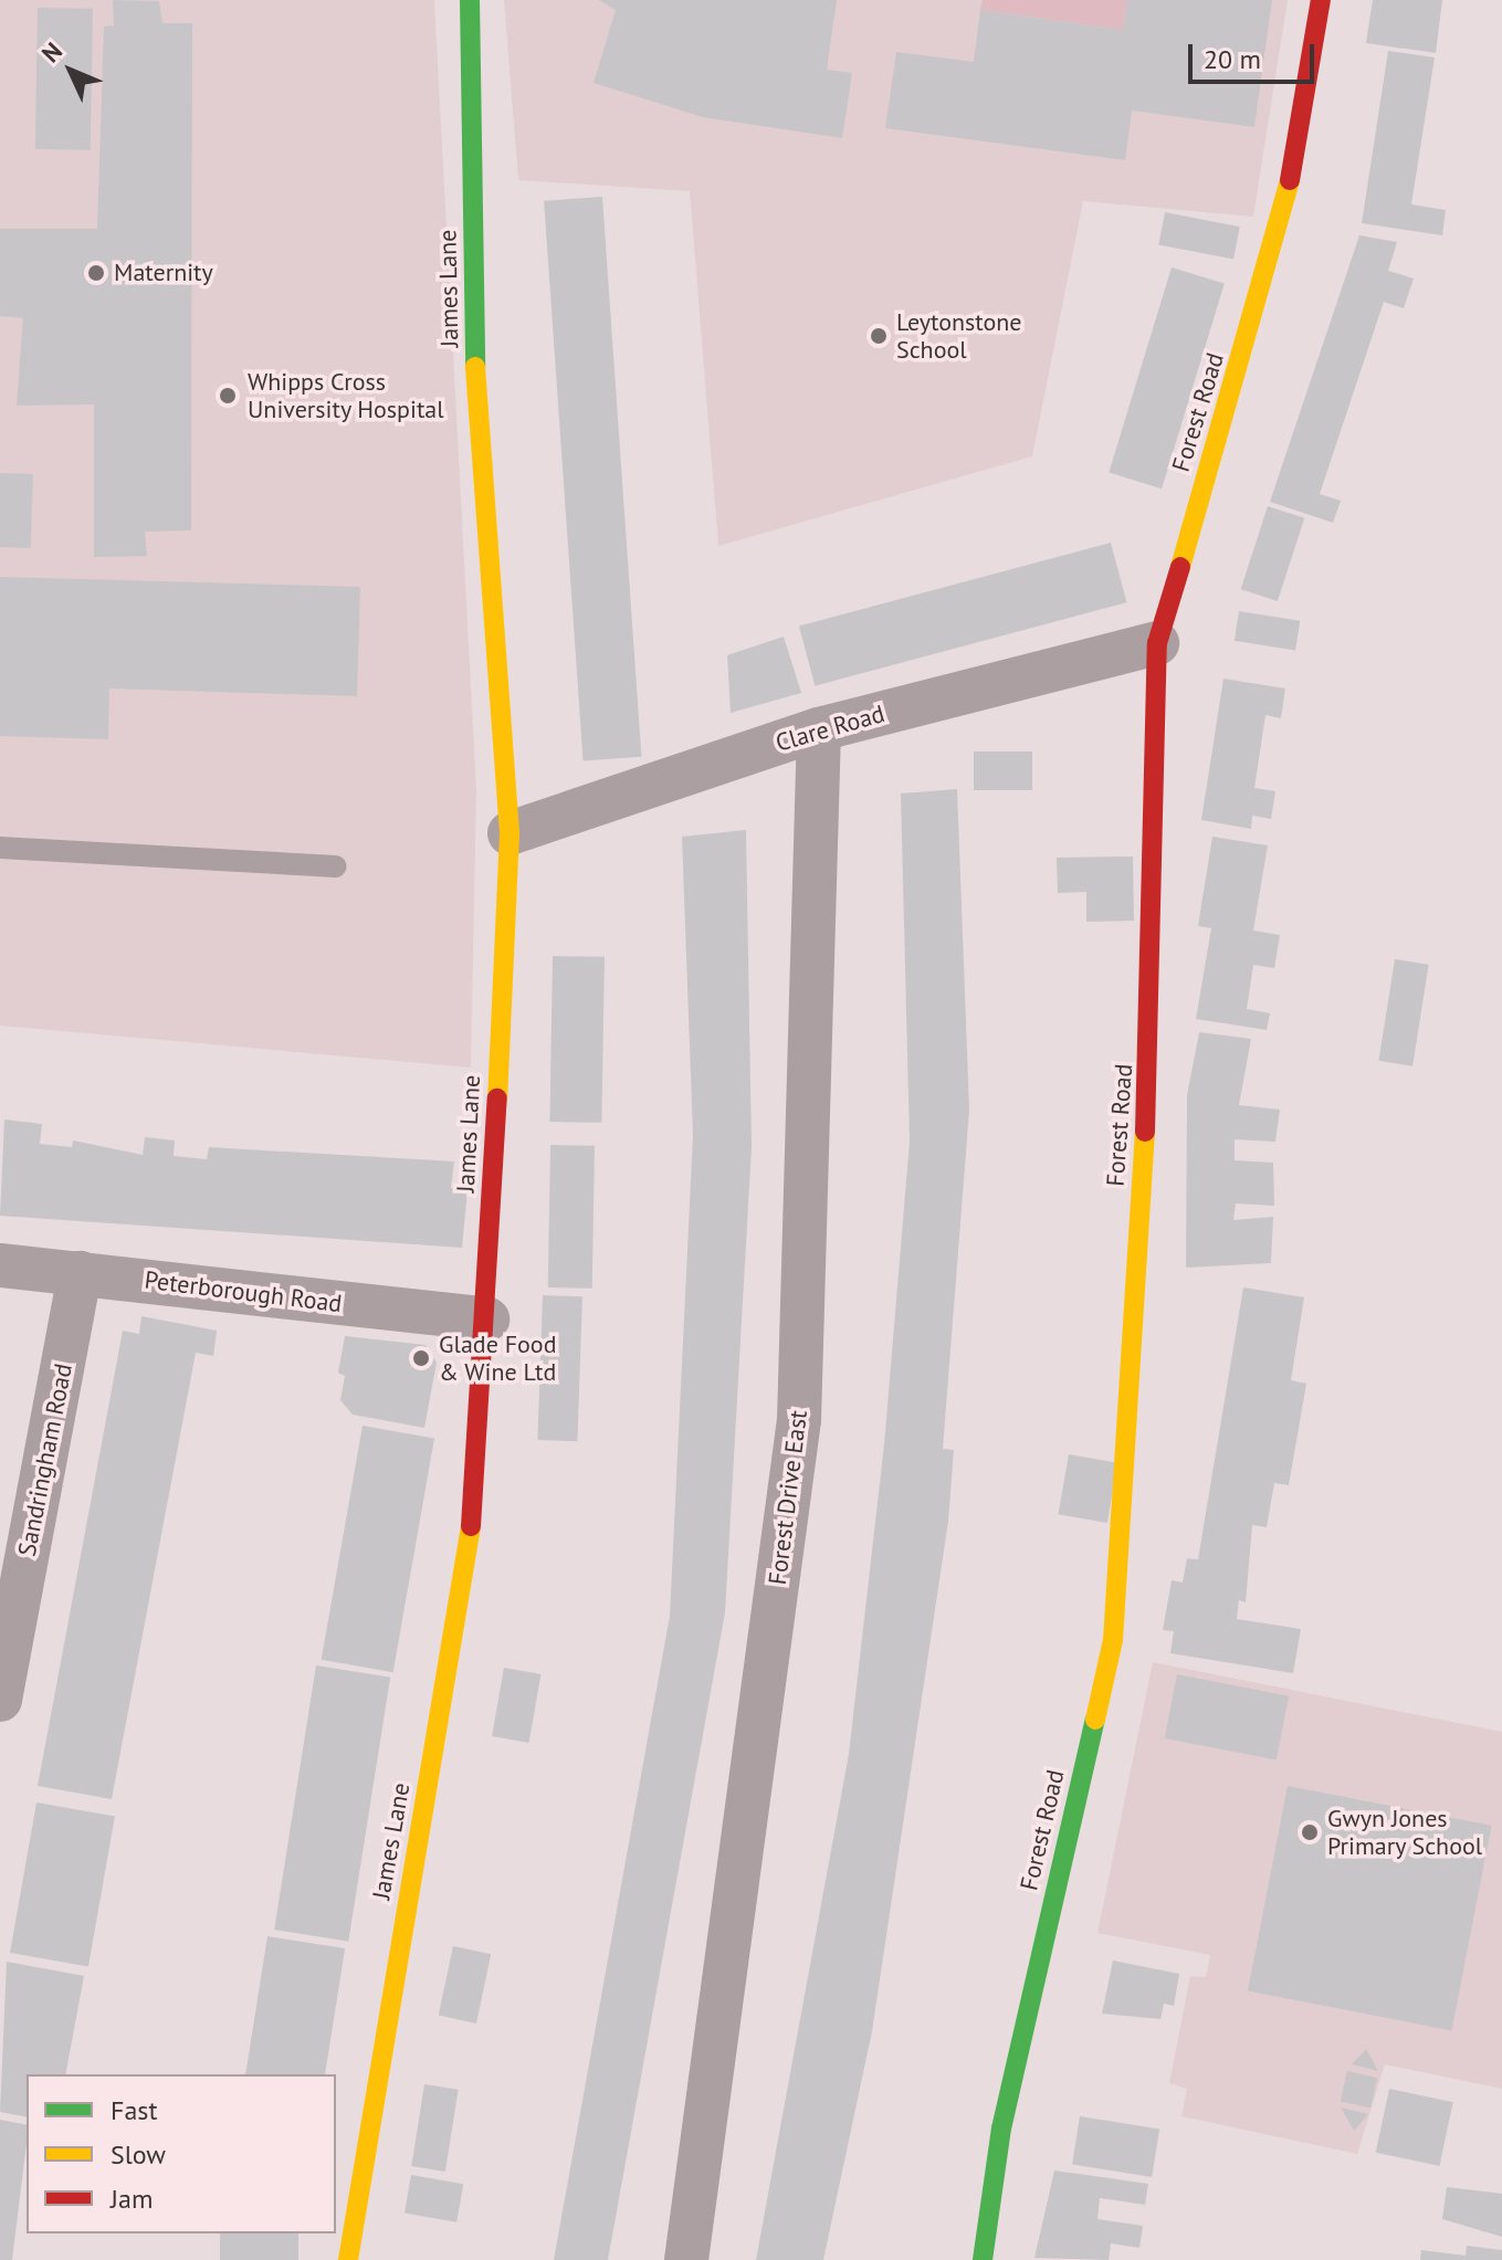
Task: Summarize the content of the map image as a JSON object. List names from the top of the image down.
{
  "streets": {
    "street": [
      "James Lane",
      "Forest Road",
      "Clare Road",
      "Peterborough Road",
      "Sandringham Road",
      "Forest Drive East"
    ]
  },
  "crossings": [
    ["James Lane", "Clare Road"],
    ["James Lane", "Peterborough Road"],
    ["Forest Road", "Clare Road"],
    ["Clare Road", "Forest Drive East"],
    ["Peterborough Road", "Sandringham Road"]
  ],
  "places": [
    "Maternity",
    "Leytonstone School",
    "Whipps Cross University Hospital",
    "Glade Food & Wine Ltd",
    "Gwyn Jones Primary School"
  ],
  "legend": ["Fast", "Slow", "Jam"],
  "scale_bar": "20 m",
  "north": "top left"
}
